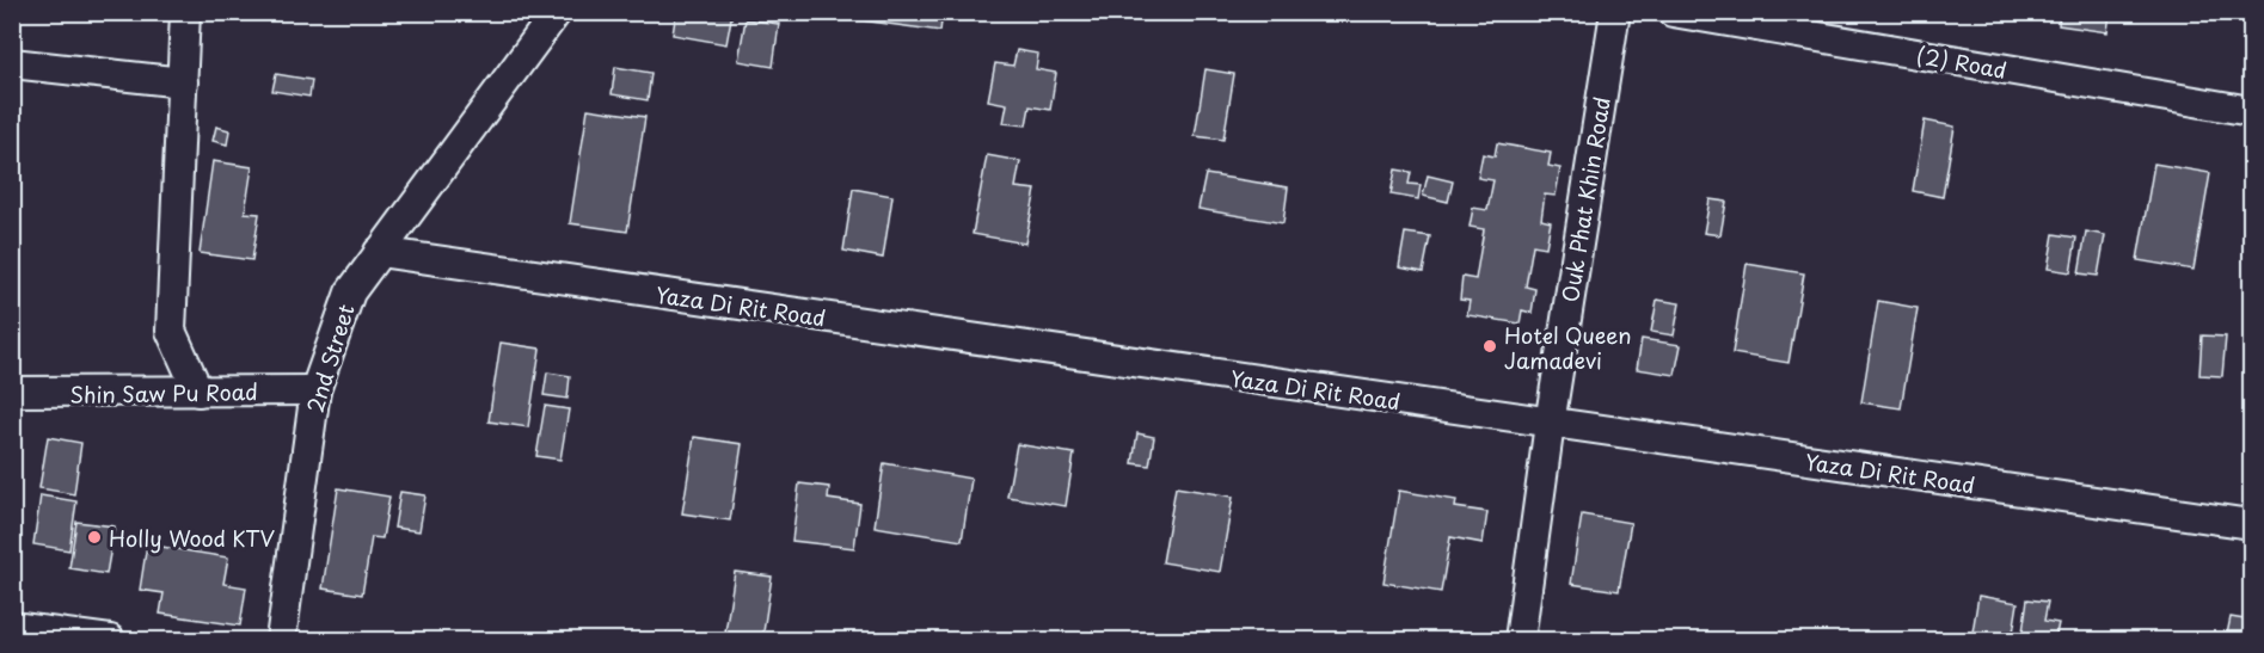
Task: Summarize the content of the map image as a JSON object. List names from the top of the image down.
{
  "streets": {
    "street": [
      "(2) Road",
      "Ouk Phat Khin Road",
      "Yaza Di Rit Road",
      "2nd Street",
      "Shin Saw Pu Road"
    ]
  },
  "crossings": [
    ["Ouk Phat Khin Road", "Yaza Di Rit Road"],
    ["Yaza Di Rit Road", "2nd Street"],
    ["2nd Street", "Shin Saw Pu Road"]
  ],
  "places": ["Hotel Queen Jamadevi", "Holly Wood KTV"]
}
